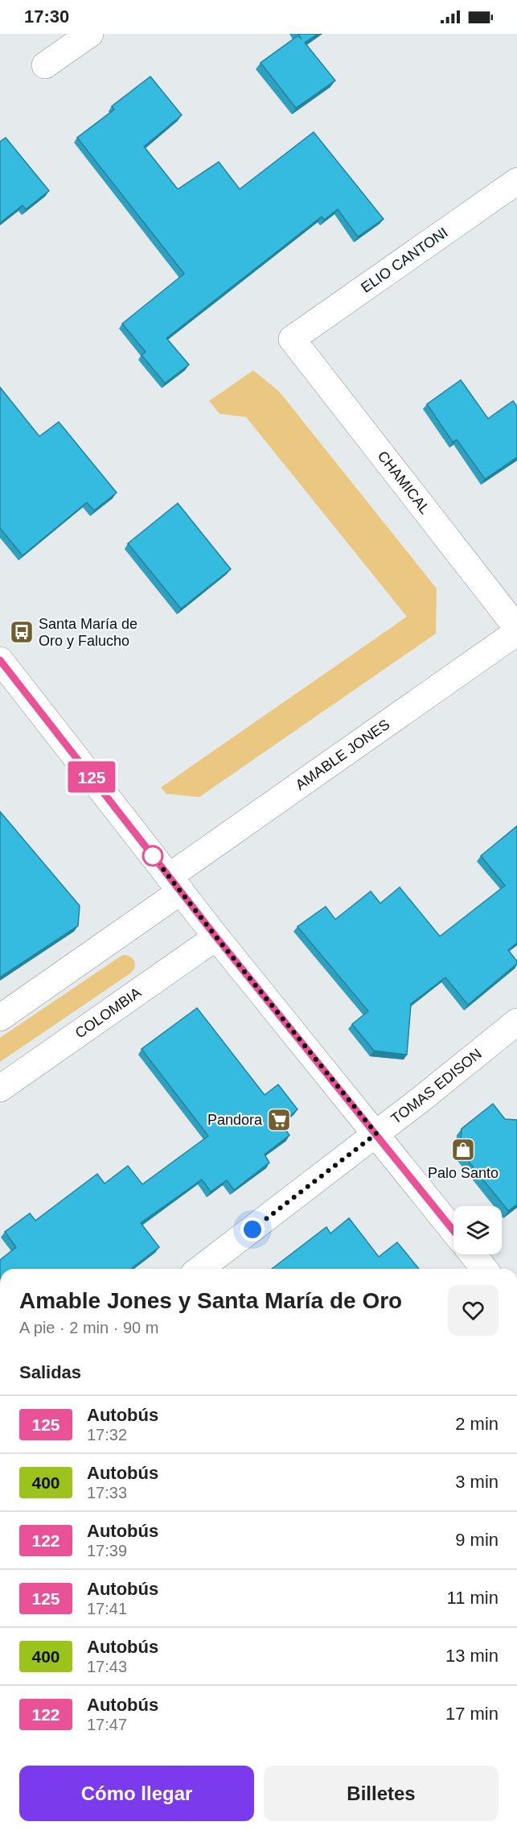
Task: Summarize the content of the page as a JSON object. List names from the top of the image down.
{
  "streets": {
    "street": [
      "ELIO CANTONI",
      "CHAMICAL",
      "AMABLE JONES",
      "COLOMBIA",
      "TOMAS EDISON"
    ]
  },
  "crossings": [
    ["ELIO CANTONI", "CHAMICAL"]
  ],
  "places": {
    "bus stop": ["Santa María de Oro y Falucho"],
    "supermarket": ["Pandora"],
    "shop": ["Palo Santo"]
  },
  "lines": ["bus line 125"],
  "page": {
    "status": "17:30",
    "on_map": "125",
    "heading": [
      ["Amable Jones y Santa María de Oro", "A pie · 2 min · 90 m"],
      "Salidas"
    ],
    "list": [
      {
        "mark": "125",
        "name": "Autobús",
        "note": "17:32",
        "value": "2 min"
      },
      {
        "mark": "400",
        "name": "Autobús",
        "note": "17:33",
        "value": "3 min"
      },
      {
        "mark": "122",
        "name": "Autobús",
        "note": "17:39",
        "value": "9 min"
      },
      {
        "mark": "125",
        "name": "Autobús",
        "note": "17:41",
        "value": "11 min"
      },
      {
        "mark": "400",
        "name": "Autobús",
        "note": "17:43",
        "value": "13 min"
      },
      {
        "mark": "122",
        "name": "Autobús",
        "note": "17:47",
        "value": "17 min"
      }
    ],
    "buttons": ["Cómo llegar", "Billetes"]
  }
}
